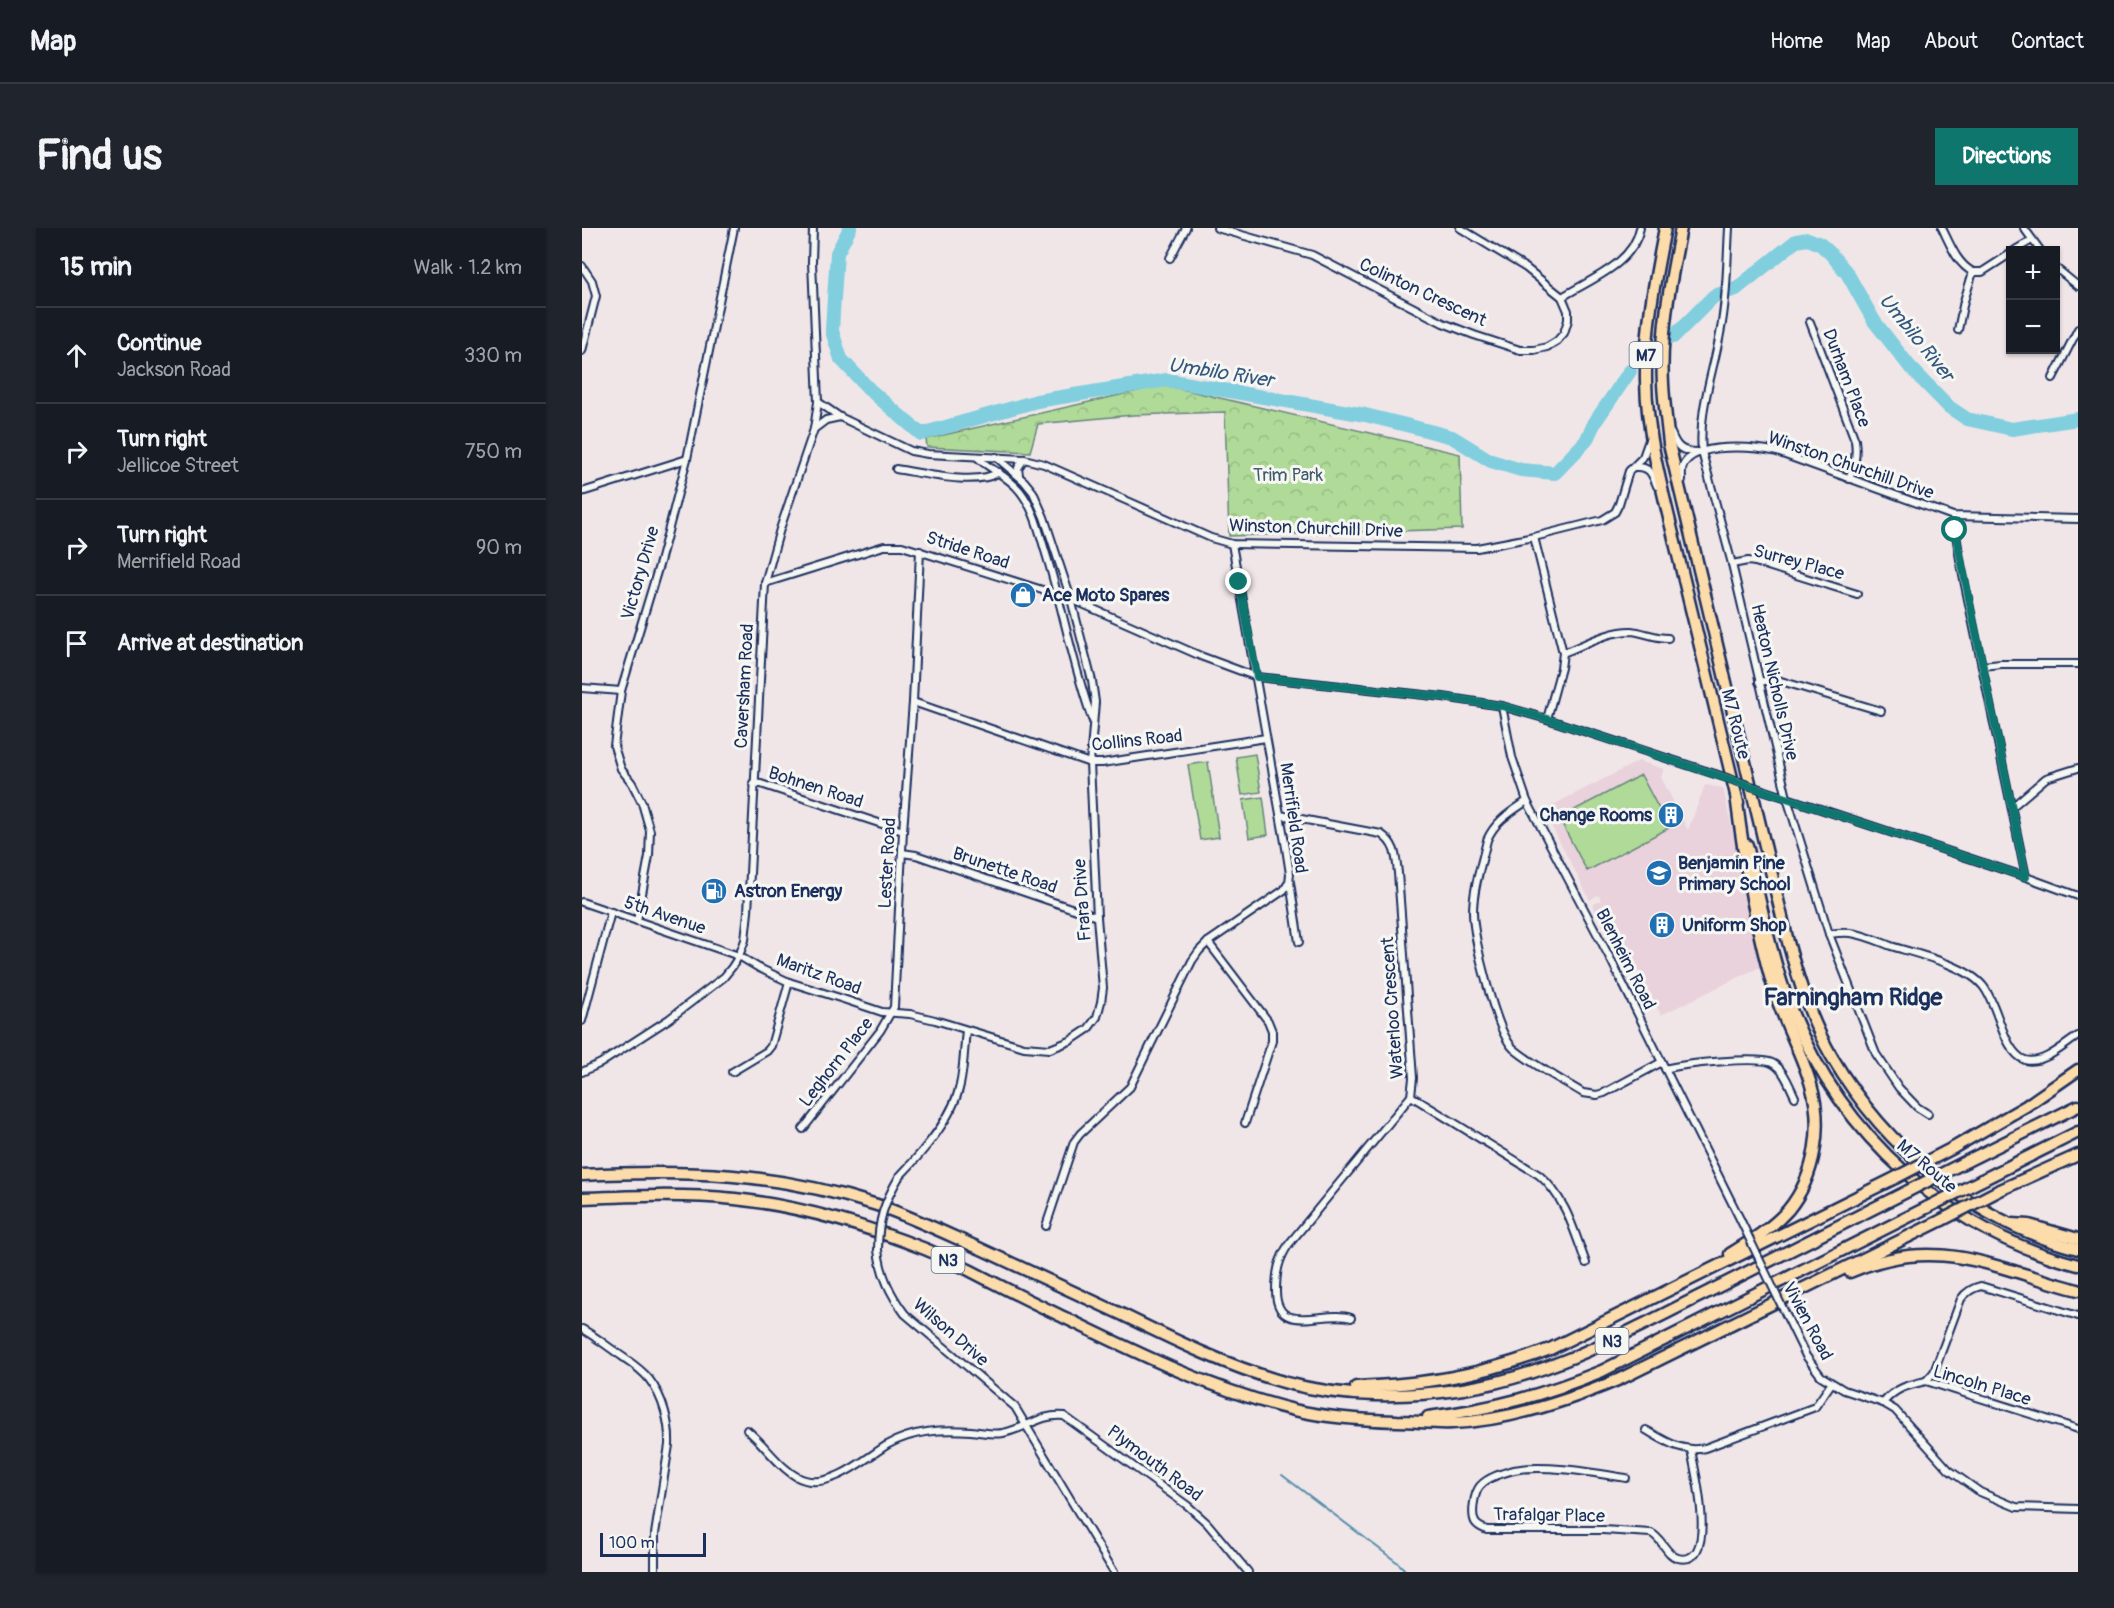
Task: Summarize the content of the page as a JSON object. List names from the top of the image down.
{
  "streets": {
    "highway": ["M7", "M7 Route", "N3"],
    "street": [
      "Colinton Crescent",
      "Durham Place",
      "Winston Churchill Drive",
      "Stride Road",
      "Surrey Place",
      "Victory Drive",
      "Heaton Nicholls Drive",
      "Caversham Road",
      "Collins Road",
      "Bohnen Road",
      "Merrifield Road",
      "Lester Road",
      "Brunette Road",
      "Frara Drive",
      "5th Avenue",
      "Blenheim Road",
      "Maritz Road",
      "Waterloo Crescent",
      "Leghorn Place",
      "Vivien Road",
      "Wilson Drive",
      "Lincoln Place",
      "Plymouth Road",
      "Trafalgar Place"
    ]
  },
  "crossings": [
    ["Durham Place", "Winston Churchill Drive"],
    ["Winston Churchill Drive", "Heaton Nicholls Drive"],
    ["Winston Churchill Drive", "Caversham Road"],
    ["Winston Churchill Drive", "M7 Route"],
    ["Winston Churchill Drive", "Merrifield Road"],
    ["Winston Churchill Drive", "Frara Drive"],
    ["Stride Road", "Heaton Nicholls Drive"],
    ["Stride Road", "Caversham Road"],
    ["Stride Road", "Merrifield Road"],
    ["Stride Road", "Lester Road"],
    ["Stride Road", "Frara Drive"],
    ["Stride Road", "Blenheim Road"],
    ["Surrey Place", "Heaton Nicholls Drive"],
    ["Victory Drive", "5th Avenue"],
    ["Caversham Road", "Bohnen Road"],
    ["Caversham Road", "5th Avenue"],
    ["Caversham Road", "Maritz Road"],
    ["Collins Road", "Merrifield Road"],
    ["Collins Road", "Lester Road"],
    ["Collins Road", "Frara Drive"],
    ["Bohnen Road", "Lester Road"],
    ["Merrifield Road", "Waterloo Crescent"],
    ["Lester Road", "Brunette Road"],
    ["Lester Road", "Maritz Road"],
    ["Lester Road", "Leghorn Place"],
    ["Brunette Road", "Frara Drive"],
    ["Frara Drive", "Wilson Drive"],
    ["5th Avenue", "Maritz Road"],
    ["Blenheim Road", "Vivien Road"],
    ["Maritz Road", "Leghorn Place"],
    ["Vivien Road", "Lincoln Place"],
    ["Wilson Drive", "Plymouth Road"]
  ],
  "districts": ["Farningham Ridge"],
  "water": ["Umbilo River"],
  "parks": ["Trim Park"],
  "places": {
    "shop": ["Ace Moto Spares"],
    "building": ["Change Rooms", "Uniform Shop"],
    "school or university": ["Benjamin Pine Primary School"],
    "fuel station": ["Astron Energy"]
  },
  "scale_bar": "100 m",
  "page": {
    "header": "Map",
    "nav": [
      "Home",
      "Map",
      "About",
      "Contact"
    ],
    "buttons": "Directions",
    "title": "Find us",
    "heading": ["15 min", "Walk · 1.2 km"],
    "map_buttons": ["+", "−"],
    "list": [
      ["Continue", "Jackson Road", "330 m"],
      ["Turn right", "Jellicoe Street", "750 m"],
      ["Turn right", "Merrifield Road", "90 m"],
      "Arrive at destination"
    ],
    "scale": "100 m"
  }
}
